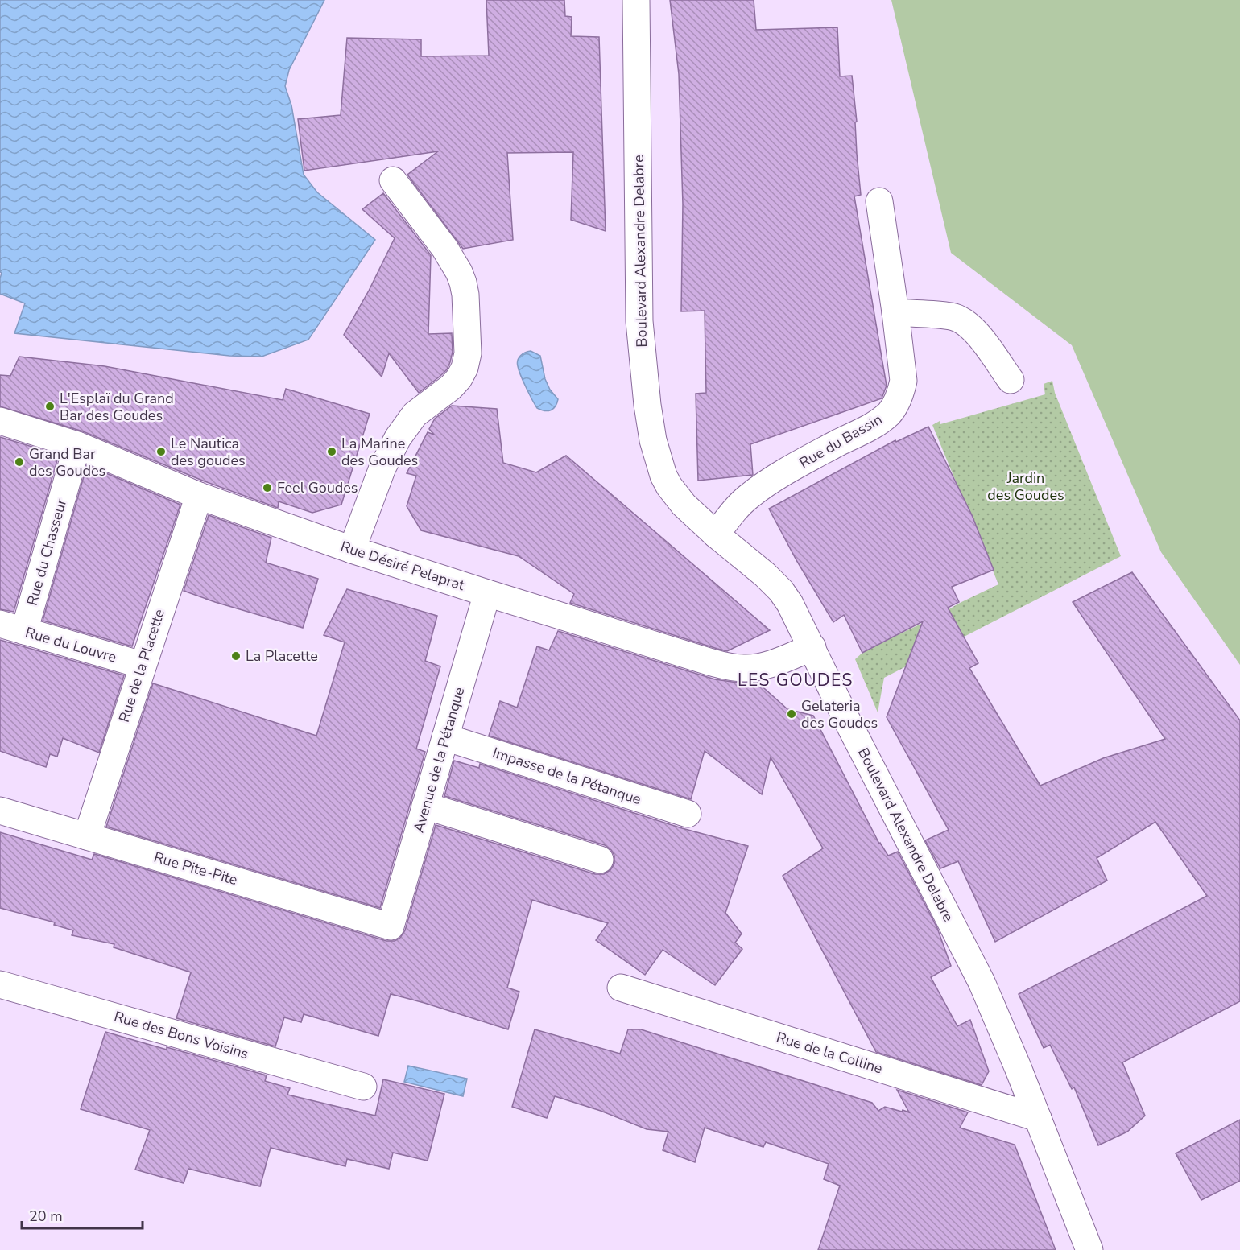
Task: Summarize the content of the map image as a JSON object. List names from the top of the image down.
{
  "streets": {
    "street": [
      "Boulevard Alexandre Delabre",
      "Rue du Bassin",
      "Rue du Chasseur",
      "Rue Désiré Pelaprat",
      "Rue du Louvre",
      "Rue de la Placette",
      "Avenue de la Pétanque",
      "Impasse de la Pétanque",
      "Rue Pite-Pite",
      "Rue des Bons Voisins",
      "Rue de la Colline"
    ]
  },
  "crossings": [
    ["Boulevard Alexandre Delabre", "Rue du Bassin"],
    ["Boulevard Alexandre Delabre", "Rue Désiré Pelaprat"],
    ["Boulevard Alexandre Delabre", "Rue de la Colline"],
    ["Rue du Chasseur", "Rue Désiré Pelaprat"],
    ["Rue du Chasseur", "Rue du Louvre"],
    ["Rue Désiré Pelaprat", "Rue de la Placette"],
    ["Rue Désiré Pelaprat", "Avenue de la Pétanque"],
    ["Rue du Louvre", "Rue de la Placette"],
    ["Rue de la Placette", "Rue Pite-Pite"],
    ["Avenue de la Pétanque", "Impasse de la Pétanque"],
    ["Avenue de la Pétanque", "Rue Pite-Pite"]
  ],
  "districts": ["LES GOUDES"],
  "parks": ["Jardin des Goudes"],
  "places": [
    "L'Esplaï du Grand Bar des Goudes",
    "Le Nautica des goudes",
    "La Marine des Goudes",
    "Grand Bar des Goudes",
    "Feel Goudes",
    "La Placette",
    "Gelateria des Goudes"
  ],
  "scale_bar": "20 m"
}
